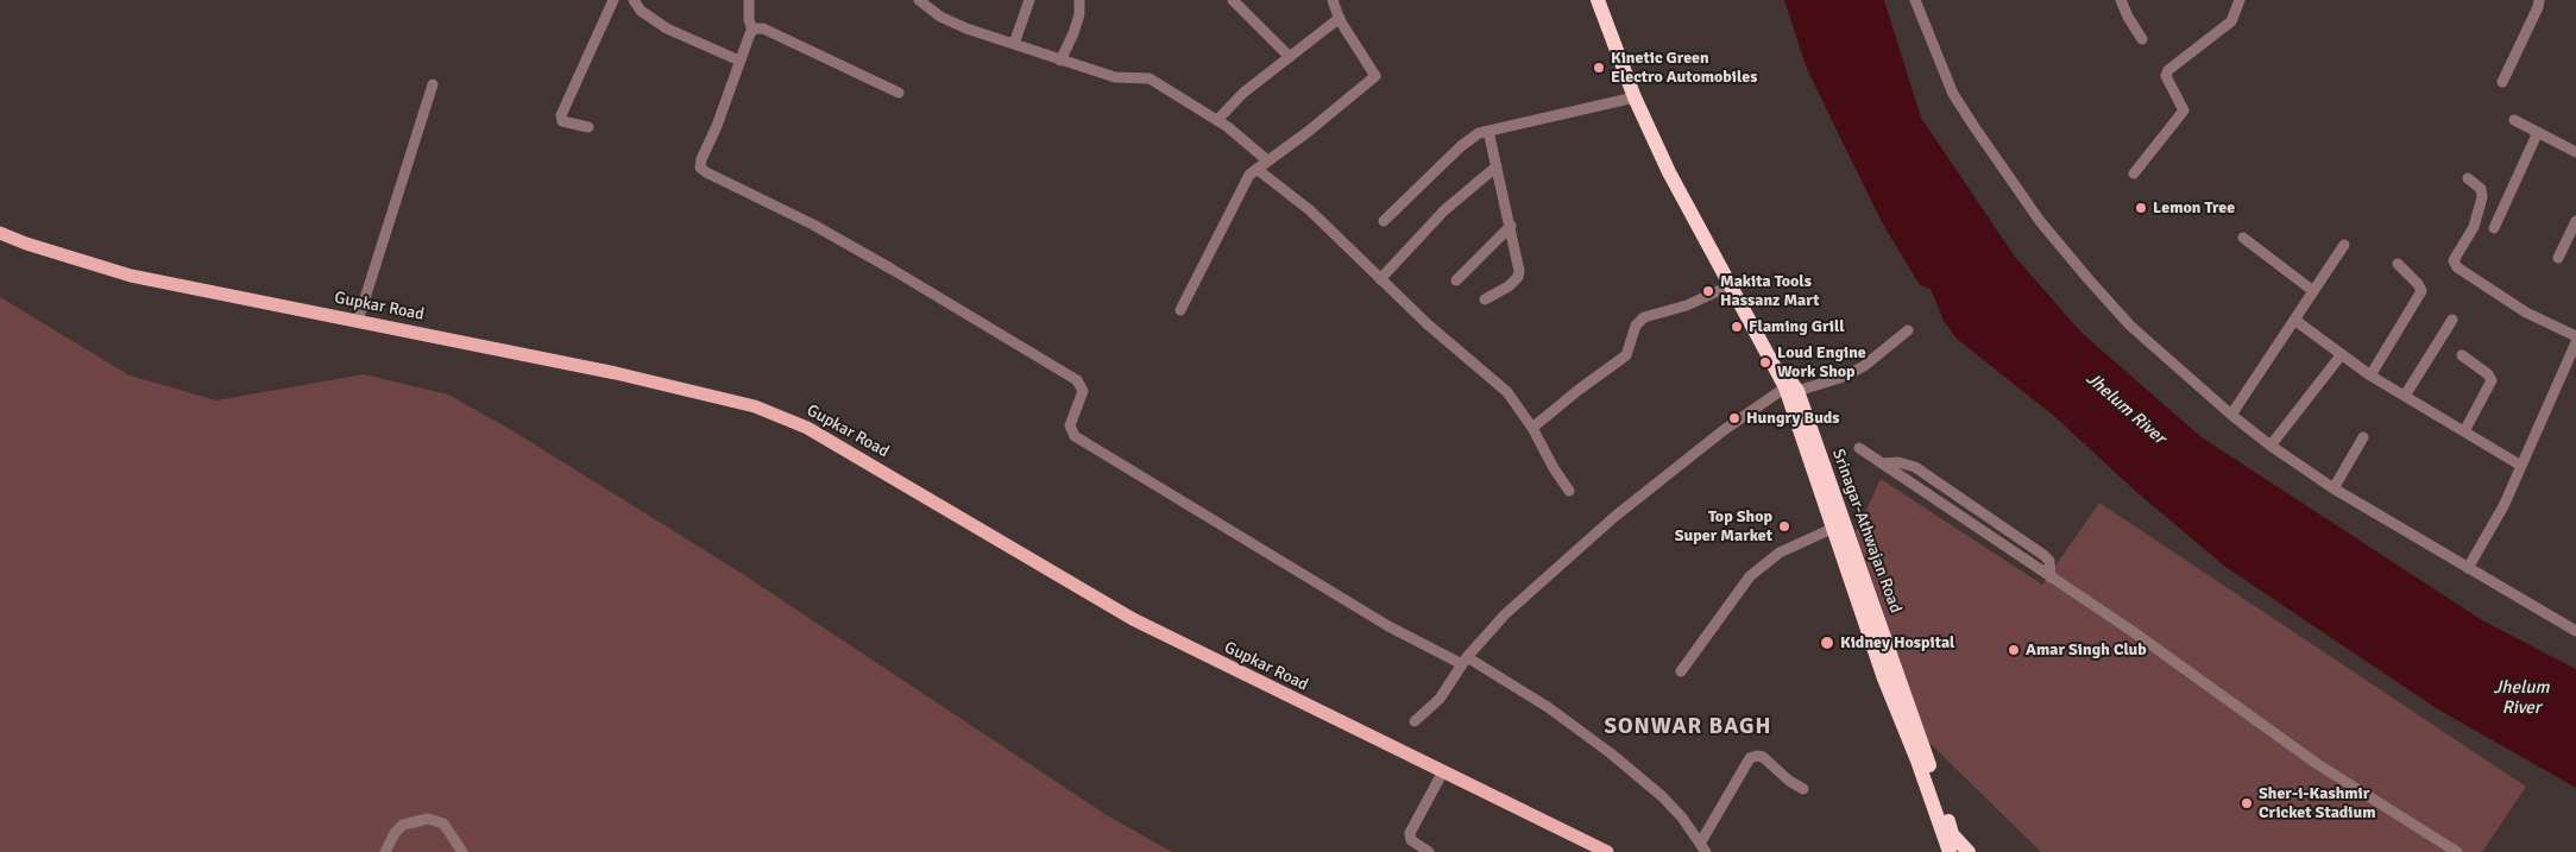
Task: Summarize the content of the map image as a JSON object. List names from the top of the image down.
{
  "streets": {
    "highway": ["Srinagar-Athwajan Road"],
    "main road": ["Gupkar Road"]
  },
  "districts": ["SONWAR BAGH"],
  "water": ["Jhelum River"],
  "places": [
    "Kinetic Green Electro Automobiles",
    "Lemon Tree",
    "Makita Tools Hassanz Mart",
    "Flaming Grill",
    "Loud Engine Work Shop",
    "Hungry Buds",
    "Top Shop Super Market",
    "Kidney Hospital",
    "Amar Singh Club",
    "Sher-i-Kashmir Cricket Stadium"
  ]
}
